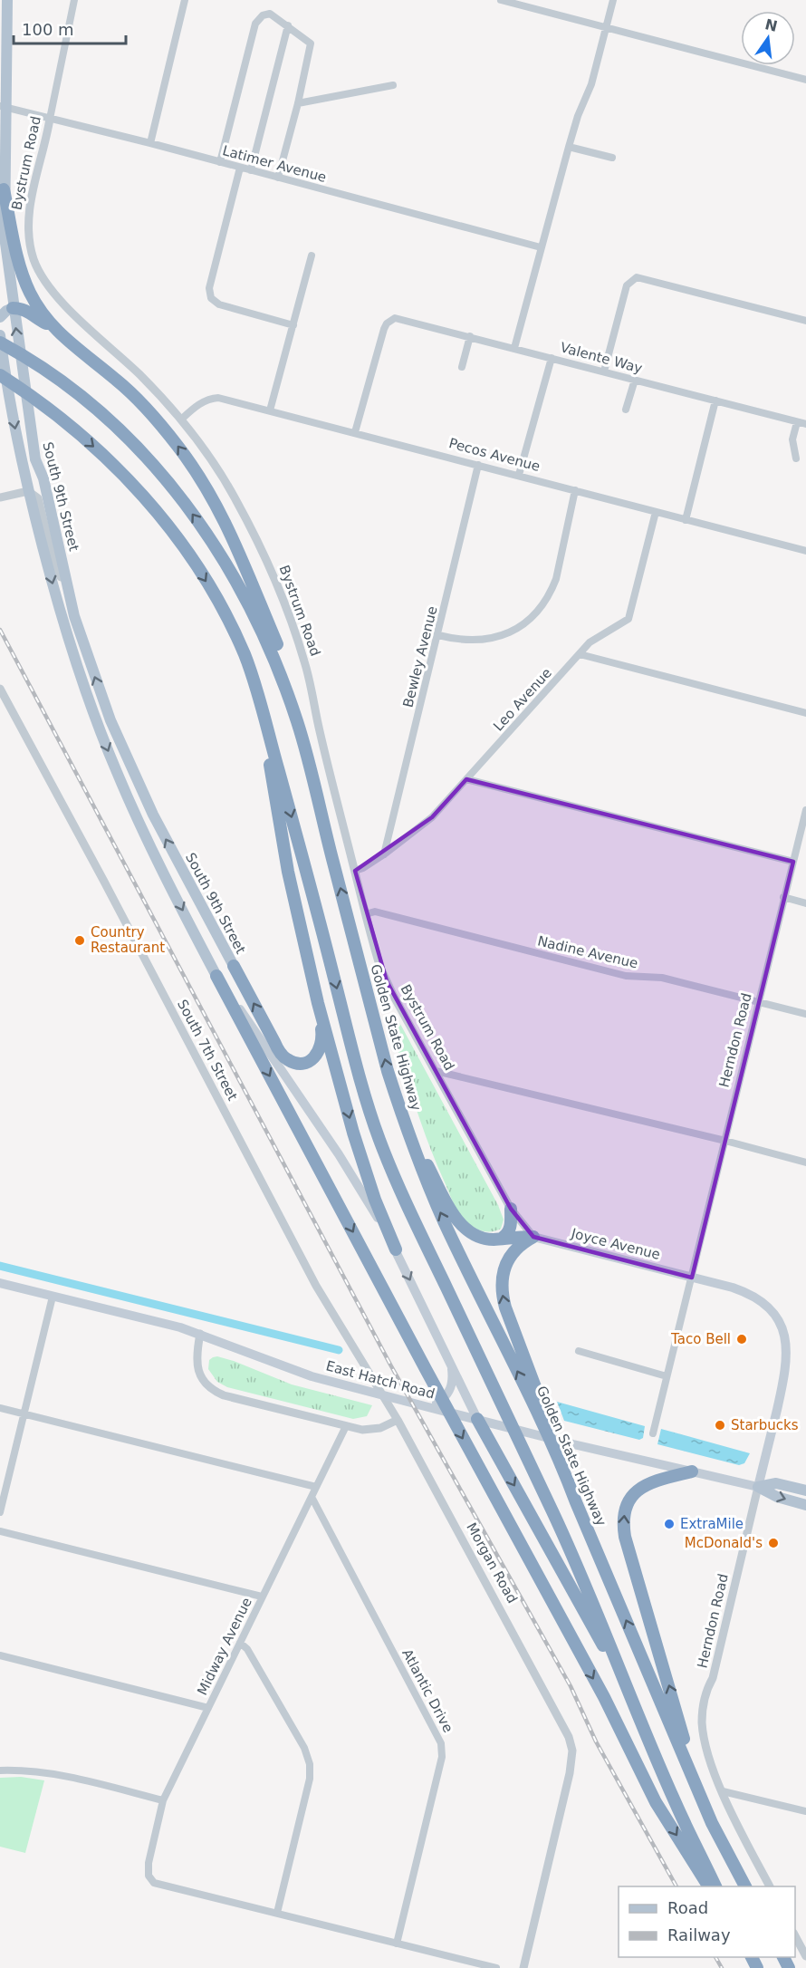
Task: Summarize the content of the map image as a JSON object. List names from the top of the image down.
{
  "streets": {
    "highway": ["Golden State Highway"],
    "main road": [
      "South 9th Street",
      "Herndon Road",
      "Joyce Avenue",
      "East Hatch Road"
    ],
    "street": [
      "Bystrum Road",
      "Latimer Avenue",
      "Valente Way",
      "Pecos Avenue",
      "Bewley Avenue",
      "Leo Avenue",
      "Nadine Avenue",
      "South 7th Street",
      "Morgan Road",
      "Midway Avenue",
      "Atlantic Drive"
    ]
  },
  "crossings": [
    ["Bystrum Road", "Latimer Avenue"],
    ["Bystrum Road", "Pecos Avenue"],
    ["Bystrum Road", "Leo Avenue"],
    ["Bystrum Road", "Nadine Avenue"],
    ["Bystrum Road", "Joyce Avenue"],
    ["Latimer Avenue", "South 9th Street"],
    ["Valente Way", "Pecos Avenue"],
    ["Pecos Avenue", "Bewley Avenue"],
    ["Pecos Avenue", "Leo Avenue"],
    ["Bewley Avenue", "Leo Avenue"],
    ["Nadine Avenue", "Herndon Road"],
    ["Herndon Road", "Joyce Avenue"],
    ["Herndon Road", "East Hatch Road"],
    ["South 7th Street", "Morgan Road"],
    ["Midway Avenue", "Atlantic Drive"]
  ],
  "places": [
    "Country Restaurant",
    "Taco Bell",
    "Starbucks",
    "ExtraMile",
    "McDonald's"
  ],
  "legend": ["Road", "Railway"],
  "scale_bar": "100 m",
  "north": "top"
}
